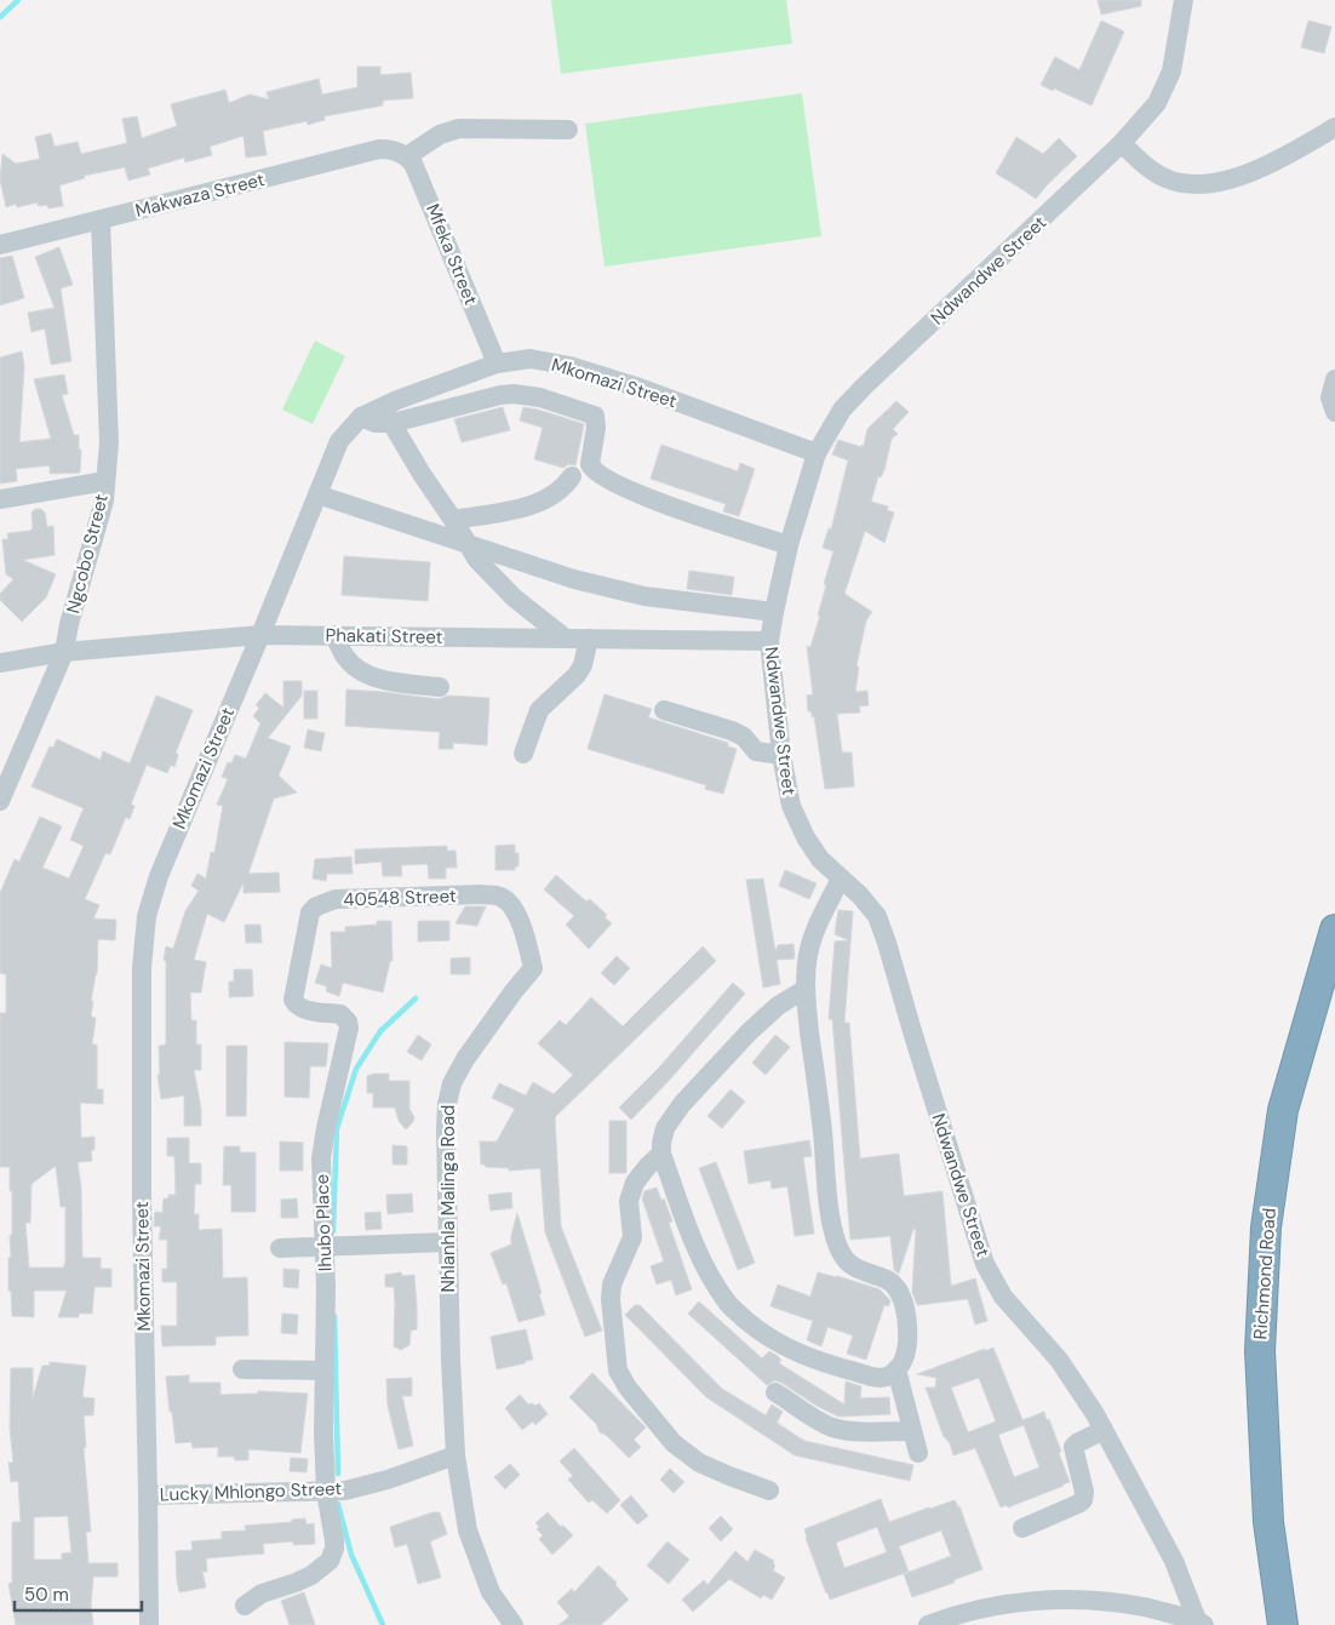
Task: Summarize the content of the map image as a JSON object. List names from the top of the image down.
{
  "streets": {
    "highway": ["Richmond Road"],
    "street": [
      "Makwaza Street",
      "Mfeka Street",
      "Ndwandwe Street",
      "Mkomazi Street",
      "Ngcobo Street",
      "Phakati Street",
      "40548 Street",
      "Nhlanhla Malinga Road",
      "Ihubo Place",
      "Lucky Mhlongo Street"
    ]
  },
  "crossings": [
    ["Makwaza Street", "Mfeka Street"],
    ["Makwaza Street", "Ngcobo Street"],
    ["Mfeka Street", "Mkomazi Street"],
    ["Ndwandwe Street", "Mkomazi Street"],
    ["Ndwandwe Street", "Phakati Street"],
    ["Mkomazi Street", "Phakati Street"],
    ["Mkomazi Street", "Lucky Mhlongo Street"],
    ["Ngcobo Street", "Phakati Street"],
    ["40548 Street", "Nhlanhla Malinga Road"],
    ["40548 Street", "Ihubo Place"],
    ["Nhlanhla Malinga Road", "Lucky Mhlongo Street"],
    ["Ihubo Place", "Lucky Mhlongo Street"]
  ],
  "scale_bar": "50 m"
}
